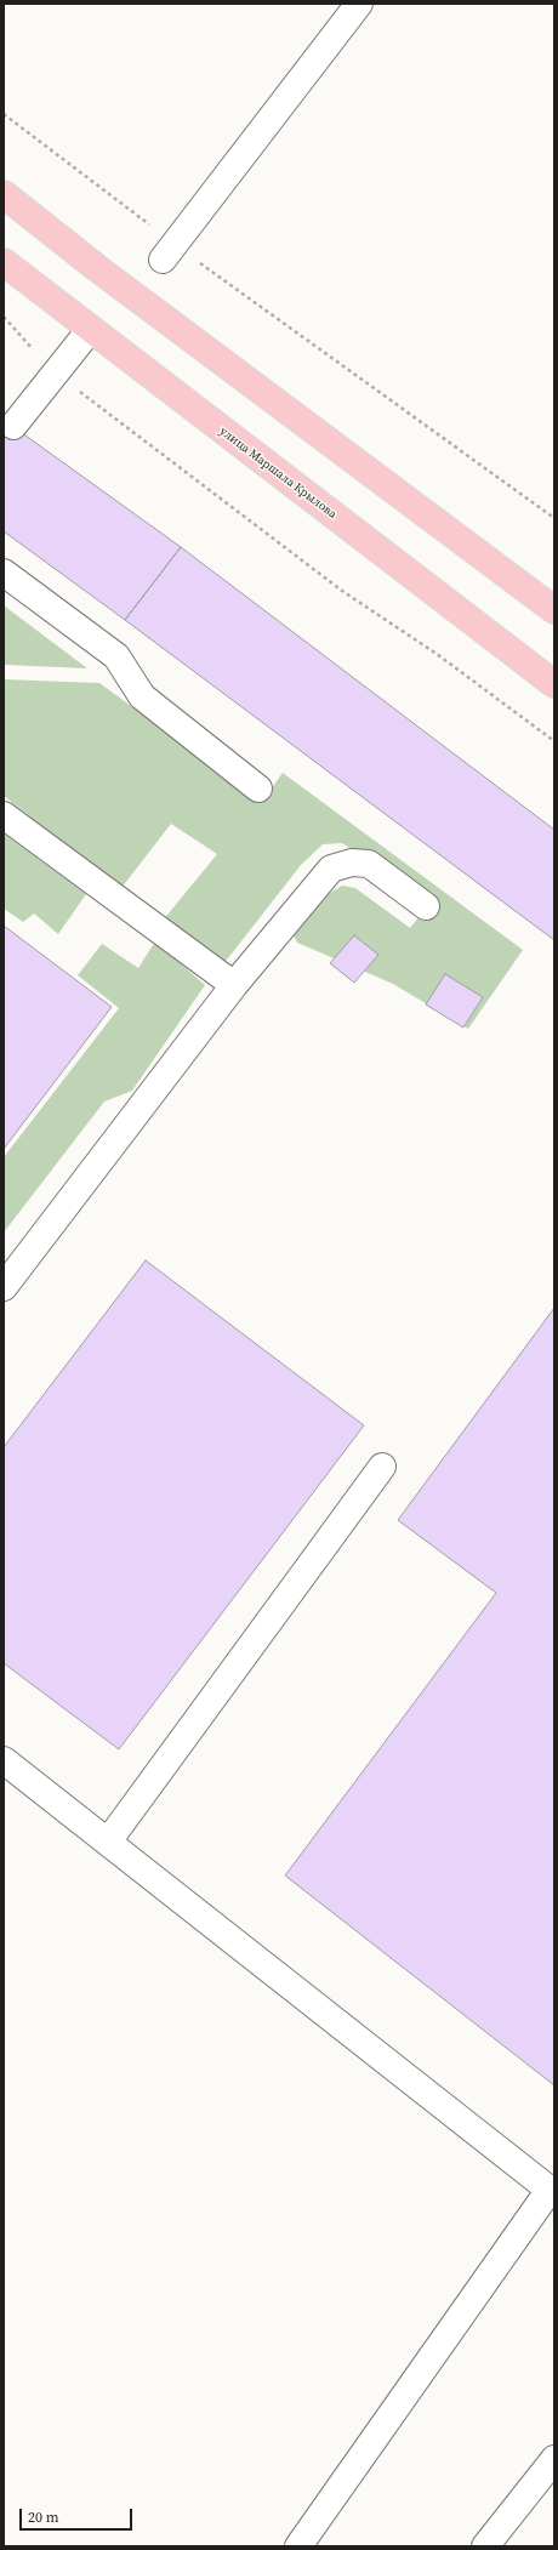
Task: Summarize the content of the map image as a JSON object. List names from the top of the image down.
{
  "streets": {
    "main road": ["улица Маршала Крылова"]
  },
  "scale_bar": "20 m"
}
